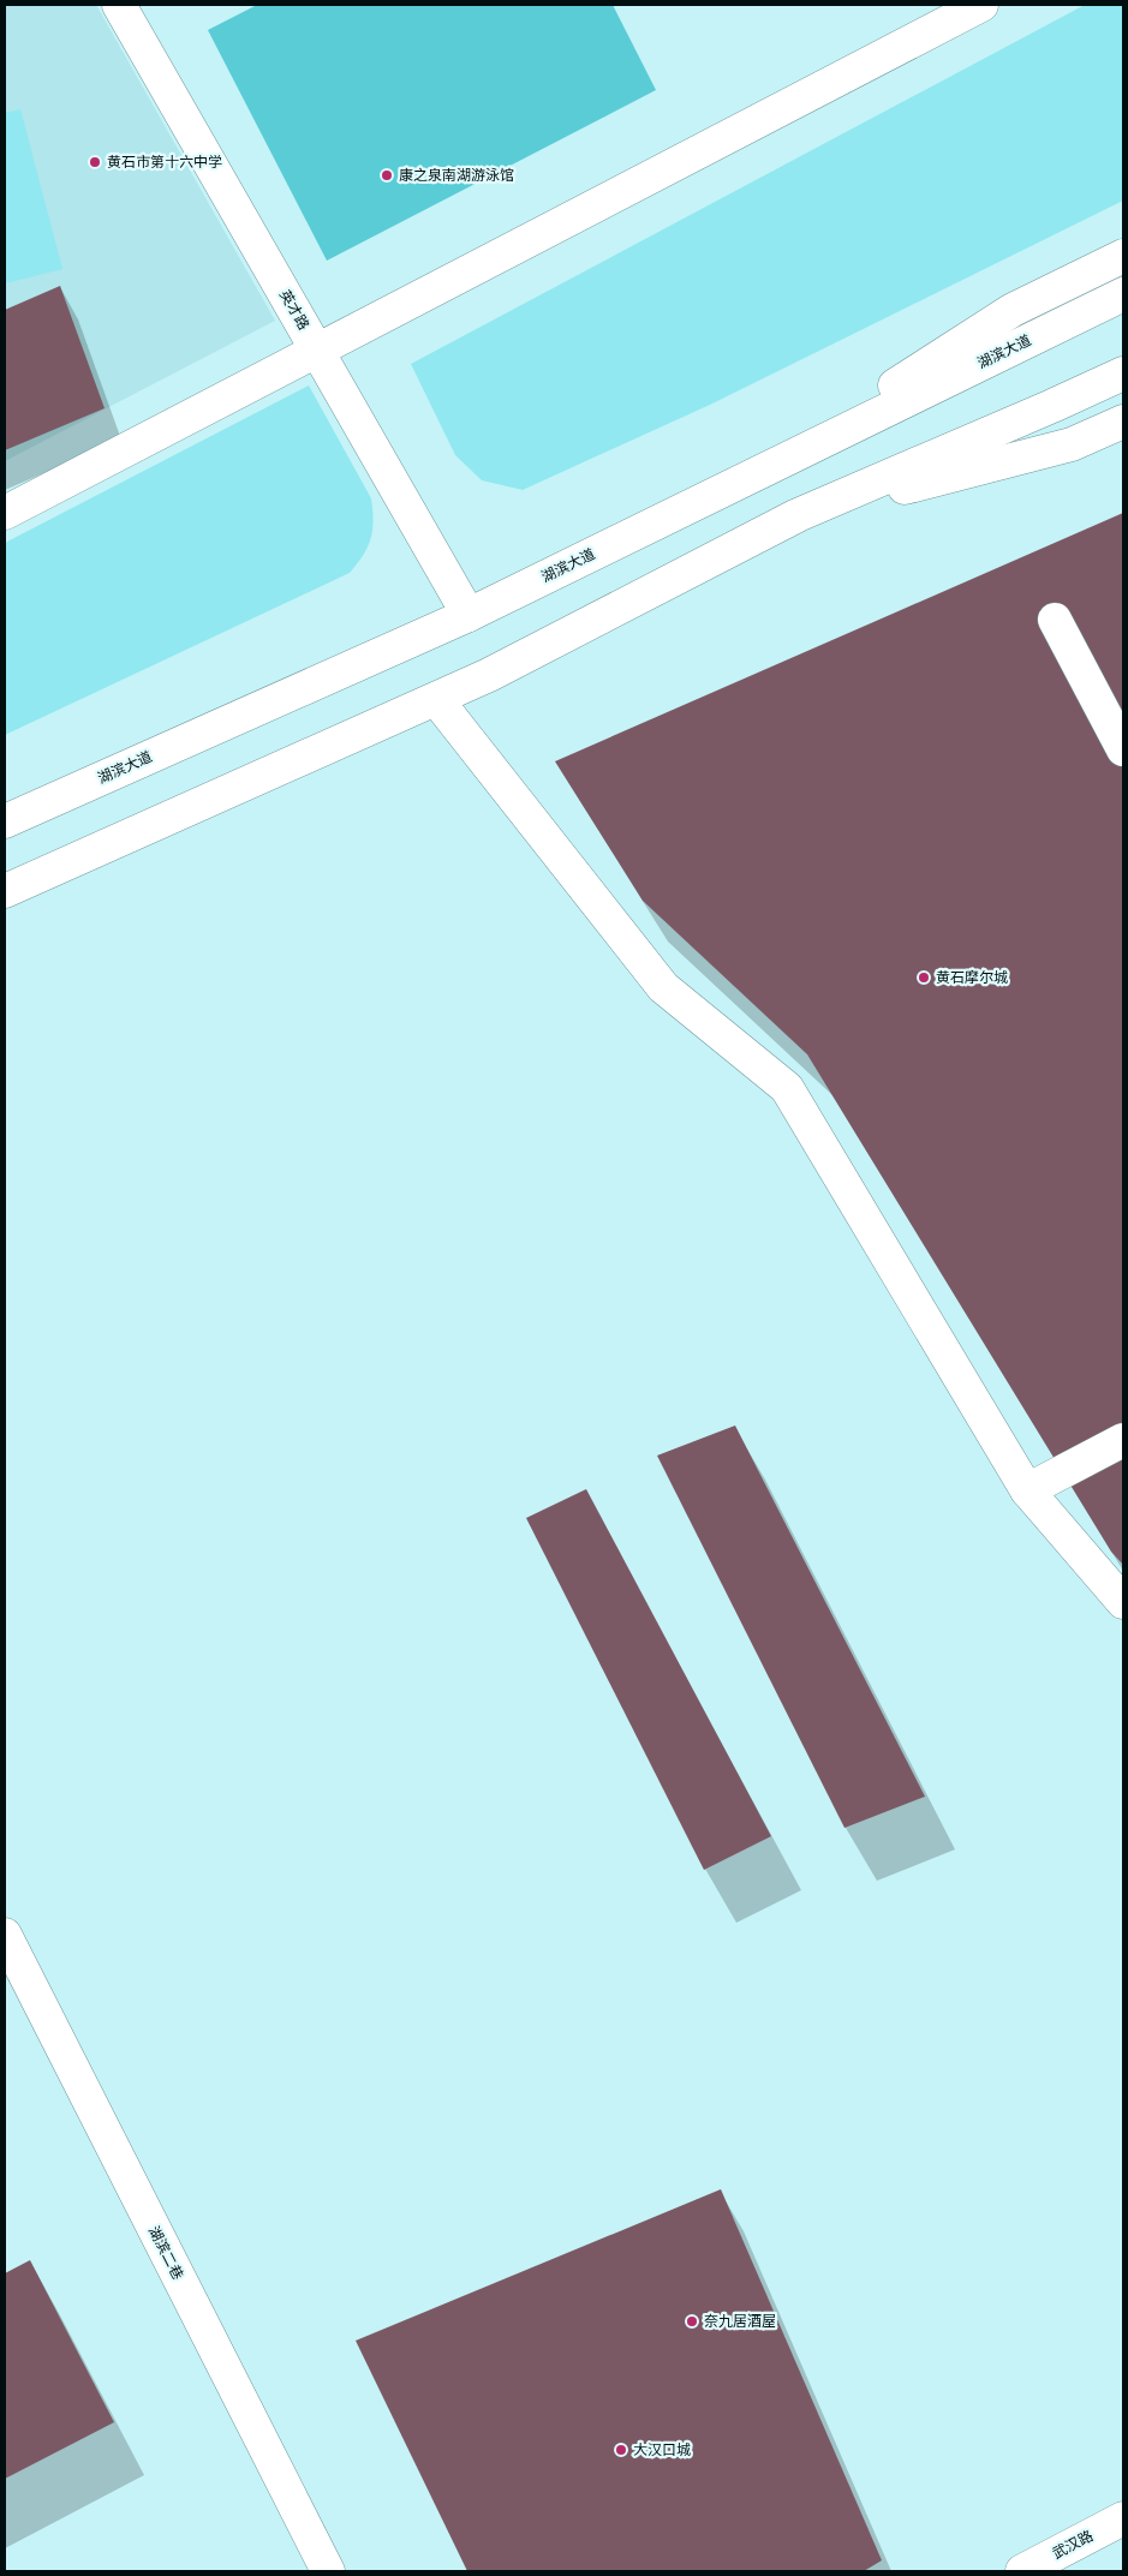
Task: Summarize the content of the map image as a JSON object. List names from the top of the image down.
{
  "streets": {
    "street": [
      "英才路",
      "湖滨大道",
      "湖滨二巷",
      "武汉路"
    ]
  },
  "crossings": [
    ["英才路", "湖滨大道"]
  ],
  "places": [
    "黄石市第十六中学",
    "康之泉南湖游泳馆",
    "黄石摩尔城",
    "奈九居酒屋",
    "大汉口城"
  ]
}
